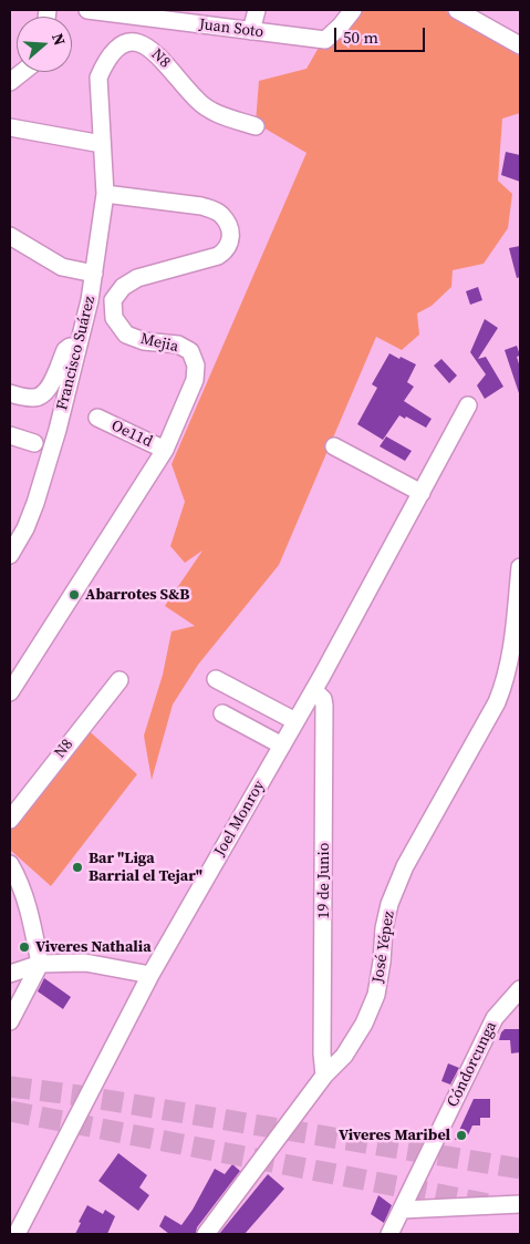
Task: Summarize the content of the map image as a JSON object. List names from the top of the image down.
{
  "streets": {
    "street": [
      "Juan Soto",
      "N8",
      "Mejia",
      "Francisco Suárez",
      "Oe11d",
      "Joel Monroy",
      "19 de Junio",
      "José Yépez",
      "Cóndorcunga"
    ]
  },
  "crossings": [
    ["N8", "Francisco Suárez"],
    ["Mejia", "Francisco Suárez"],
    ["Mejia", "Oe11d"],
    ["Joel Monroy", "19 de Junio"],
    ["19 de Junio", "José Yépez"]
  ],
  "places": [
    "Abarrotes S&B",
    "Bar \"Liga Barrial el Tejar\"",
    "Viveres Nathalia",
    "Viveres Maribel"
  ],
  "scale_bar": "50 m",
  "north": "right"
}
